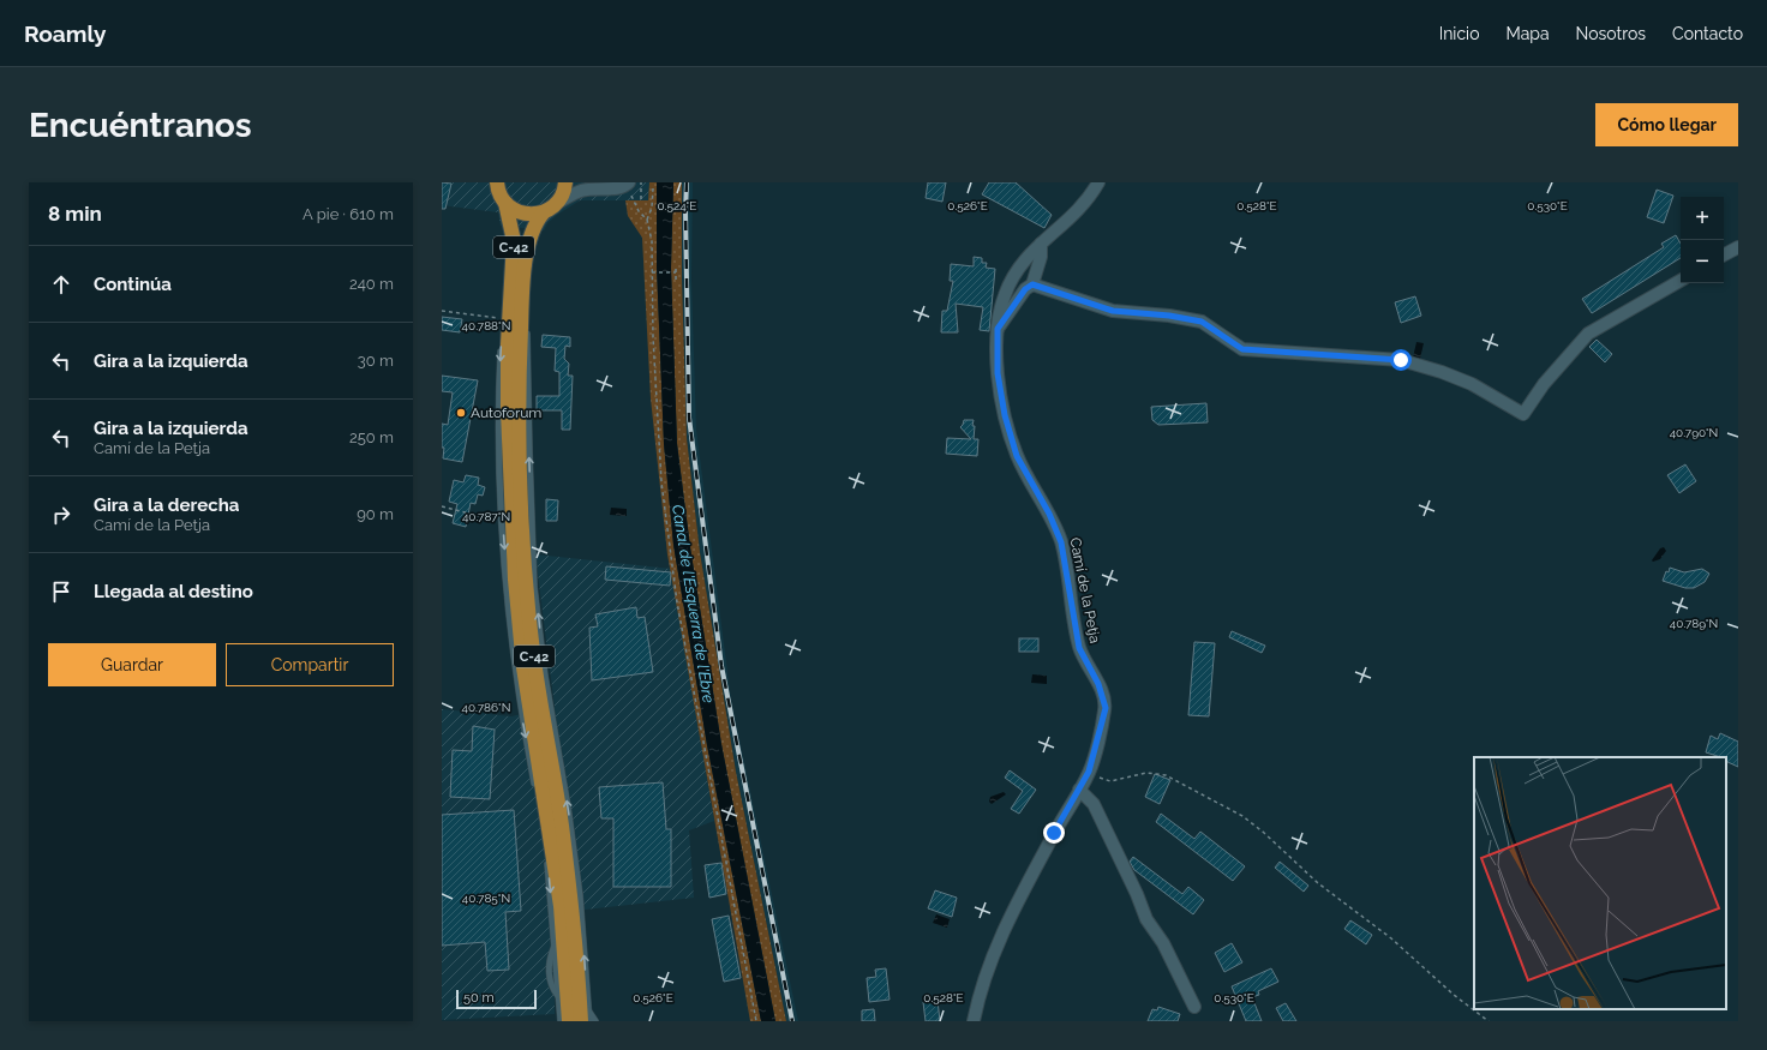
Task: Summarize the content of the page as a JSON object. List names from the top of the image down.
{
  "streets": {
    "main road": ["C-42"],
    "street": ["Camí de la Petja"]
  },
  "water": ["Canal de l'Esquerra de l'Ebre"],
  "places": ["Autoforum"],
  "scale_bar": "50 m",
  "page": {
    "header": "Roamly",
    "nav": [
      "Inicio",
      "Mapa",
      "Nosotros",
      "Contacto"
    ],
    "buttons": [
      "Cómo llegar",
      ["Guardar", "Compartir"]
    ],
    "title": "Encuéntranos",
    "heading": ["8 min", "A pie · 610 m"],
    "map_buttons": ["+", "−"],
    "list": [
      ["Continúa", "240 m"],
      ["Gira a la izquierda", "30 m"],
      ["Gira a la izquierda", "Camí de la Petja", "250 m"],
      ["Gira a la derecha", "Camí de la Petja", "90 m"],
      "Llegada al destino"
    ],
    "scale": "50 m"
  },
  "coordinates": [
    "0.524°E",
    "0.526°E",
    "0.528°E",
    "0.530°E",
    "40.788°N",
    "40.790°N",
    "40.787°N",
    "40.789°N",
    "40.786°N",
    "40.785°N"
  ]
}
